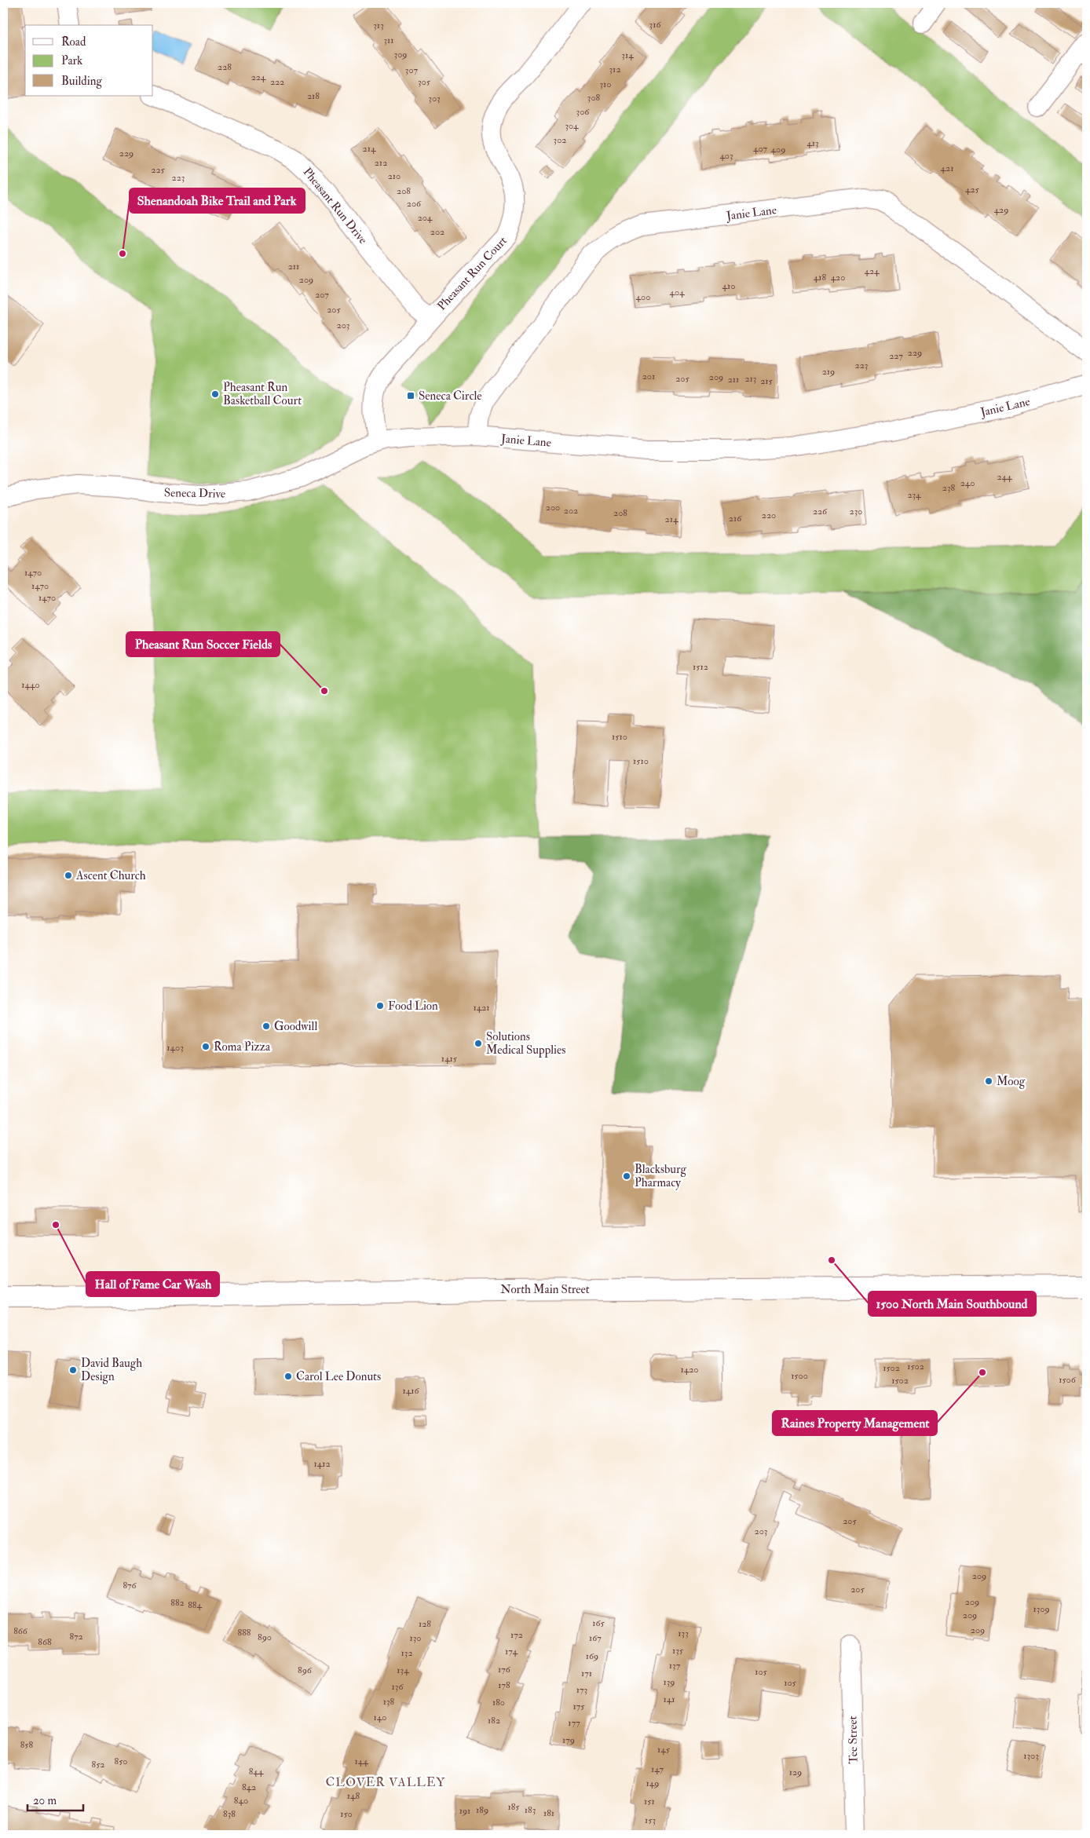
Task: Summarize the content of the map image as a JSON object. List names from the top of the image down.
{
  "streets": {
    "main road": ["North Main Street"],
    "street": [
      "Pheasant Run Drive",
      "Janie Lane",
      "Pheasant Run Court",
      "Seneca Drive",
      "Tee Street"
    ]
  },
  "crossings": [
    ["Pheasant Run Drive", "Pheasant Run Court"],
    ["Janie Lane", "Pheasant Run Court"],
    ["Janie Lane", "Seneca Drive"],
    ["Pheasant Run Court", "Seneca Drive"]
  ],
  "districts": ["CLOVER VALLEY"],
  "places": {
    "other": [
      "Shenandoah Bike Trail and Park",
      "Pheasant Run Basketball Court",
      "Pheasant Run Soccer Fields",
      "Ascent Church",
      "Food Lion",
      "Goodwill",
      "Solutions Medical Supplies",
      "Roma Pizza",
      "Moog",
      "Blacksburg Pharmacy",
      "Hall of Fame Car Wash",
      "1500 North Main Southbound",
      "David Baugh Design",
      "Raines Property Management",
      "Carol Lee Donuts"
    ],
    "transit": ["Seneca Circle"]
  },
  "house_numbers": [
    "316",
    "313",
    "311",
    "309",
    "314",
    "228",
    "312",
    "307",
    "224",
    "222",
    "305",
    "310",
    "218",
    "308",
    "303",
    "306",
    "304",
    "302",
    "413",
    "214",
    "407",
    "409",
    "229",
    "403",
    "212",
    "421",
    "225",
    "210",
    "223",
    "425",
    "208",
    "206",
    "429",
    "204",
    "202",
    "211",
    "424",
    "418",
    "420",
    "209",
    "410",
    "404",
    "207",
    "400",
    "205",
    "203",
    "229",
    "227",
    "223",
    "219",
    "201",
    "209",
    "205",
    "213",
    "211",
    "215",
    "244",
    "240",
    "238",
    "234",
    "200",
    "202",
    "226",
    "230",
    "208",
    "220",
    "216",
    "214",
    "1470",
    "1470",
    "1470",
    "1512",
    "1440",
    "1510",
    "1510",
    "1421",
    "1403",
    "1415",
    "1502",
    "1502",
    "1420",
    "1500",
    "1506",
    "1502",
    "1416",
    "1412",
    "205",
    "203",
    "209",
    "876",
    "205",
    "209",
    "882",
    "884",
    "1309",
    "209",
    "165",
    "128",
    "209",
    "866",
    "888",
    "133",
    "172",
    "872",
    "890",
    "130",
    "167",
    "868",
    "135",
    "174",
    "132",
    "169",
    "137",
    "176",
    "896",
    "134",
    "105",
    "171",
    "139",
    "105",
    "178",
    "136",
    "173",
    "141",
    "138",
    "180",
    "175",
    "140",
    "182",
    "177",
    "179",
    "858",
    "145",
    "1303",
    "850",
    "144",
    "852",
    "147",
    "844",
    "129",
    "149",
    "842",
    "148",
    "840",
    "151",
    "185",
    "189",
    "183",
    "191",
    "181",
    "838",
    "150",
    "153"
  ],
  "legend": ["Road", "Park", "Building"],
  "scale_bar": "20 m"
}
